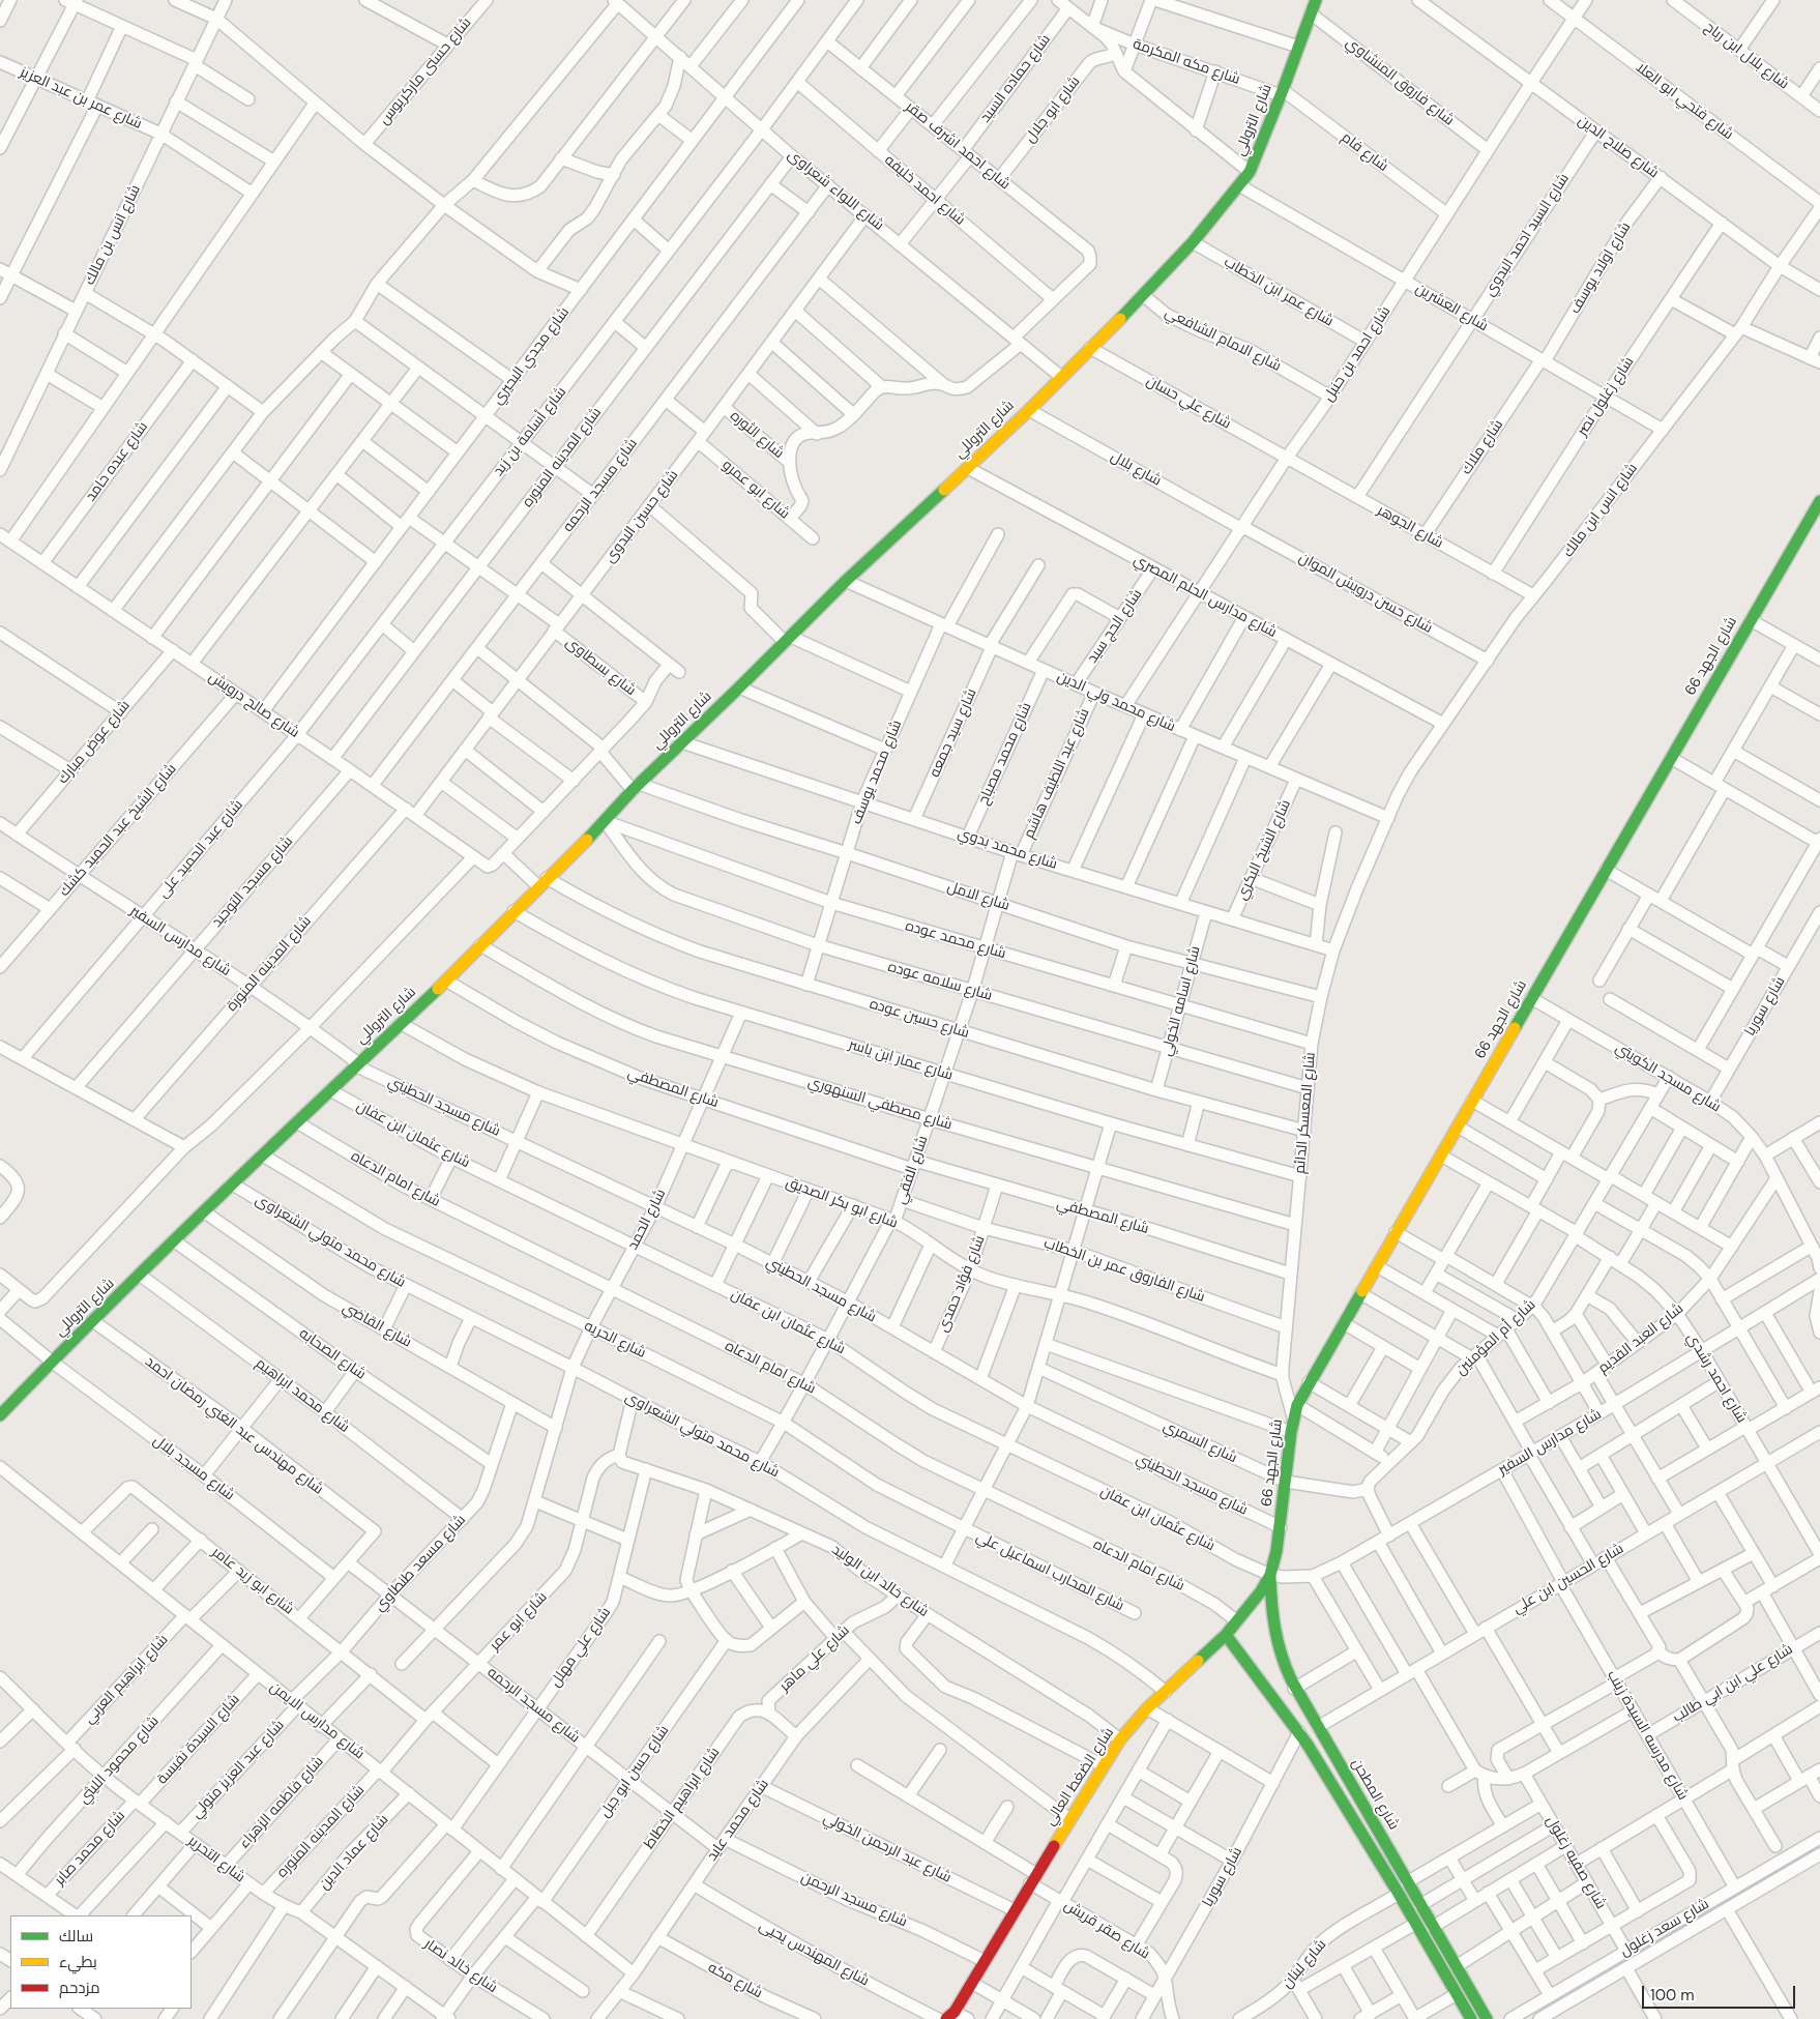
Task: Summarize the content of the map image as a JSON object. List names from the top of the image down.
{
  "streets": {
    "street": [
      "شارع بلال ابن رباح",
      "شارع مكه المكرمة",
      "شارع حسنى ماركريوس",
      "شارع حماده السيد",
      "شارع فاروق المنشاوي",
      "شارع عمر بن عبد العزيز",
      "شارع فتحي ابو العلا",
      "شارع ابو جلال",
      "شارع التروللي",
      "شارع احمد اشرف صقر",
      "شارع صلاح الدين",
      "شارع فام",
      "شارع اللواء شعراوى",
      "شارع احمد خليفه",
      "شارع انس بن مالك",
      "شارع السيد احمد البدوي",
      "شارع اولاد يوسف",
      "شارع عمر ابن الخطاب",
      "شارع العشرين",
      "شارع الامام الشافعي",
      "شارع احمد بن حنبل",
      "شارع مجدي البحيري",
      "شارع زغلول نصر",
      "شارع علي حسان",
      "شارع أسامة بن زيد",
      "شارع الثوره",
      "شارع ملاك",
      "شارع المدينه المنوره",
      "شارع عبده حامد",
      "شارع بلال",
      "شارع مسجد الرحمه",
      "شارع ابو عمرو",
      "شارع انس ابن مالك",
      "شارع حسين البدوى",
      "شارع الجوهر",
      "شارع حسن درويش الموان",
      "شارع مدارس الحلم المصري",
      "شارع الحج سيد",
      "شارع الجهد 66",
      "شارع بسطاوى",
      "شارع محمد ولي الدين",
      "شارع صالح درويش",
      "شارع سيد جمعه",
      "شارع عوض مبارك",
      "شارع محمد مصباح",
      "شارع محمد يوسف",
      "شارع عبد اللطيف هاشم",
      "شارع الشيخ عبد الحميد كشك",
      "شارع عبد الحميد على",
      "شارع محمد بدوي",
      "شارع الشيخ البكري",
      "شارع مسجد التوحيد",
      "شارع الامل",
      "شارع محمد عوده",
      "شارع مدارس السفير",
      "شارع المدينه المنورة",
      "شارع سلامه عوده",
      "شارع اسامه الخولي",
      "شارع سوريا",
      "شارع حسين عوده",
      "شارع عمار ابن ياسر",
      "شارع مسجد الكويتي",
      "شارع المصطفي",
      "شارع مصطفي السنهوري",
      "شارع مسجد الحطيني",
      "شارع المعسكر الدائم",
      "شارع عثمان ابن عفان",
      "شارع الفقي",
      "شارع امام الدعاه",
      "شارع ابو بكر الصديق",
      "شارع الحمد",
      "شارع محمد متولي الشعراوى",
      "شارع الفاروق عمر بن الخطاب",
      "شارع فؤاد حمدى",
      "شارع القاضي",
      "شارع أم المؤمنين",
      "شارع العبد القديم",
      "شارع الحريه",
      "شارع الصحابه",
      "شارع احمد رشدي",
      "شارع محمد ابراهيم",
      "شارع مهندس عبد الغني رمضان احمد",
      "شارع السمري",
      "شارع مسجد بلال",
      "شارع مسعد طنطاوي",
      "شارع المحارب اسماعيل علي",
      "شارع الحسين ابن علي",
      "شارع ابو زيد عامر",
      "شارع خالد ابن الوليد",
      "شارع ابو عمر",
      "شارع علي مهلل",
      "شارع علي ماهر",
      "شارع ابراهيم العربي",
      "شارع علي ابن ابي طالب",
      "شارع مدارس الايمن",
      "شارع مدرسه السيدة زينب",
      "شارع السيدة نفيسة",
      "شارع محمود الليثي",
      "شارع عبد العزيز متولي",
      "شارع حسن ابو جبل",
      "شارع الضغط العالي",
      "شارع المطحن",
      "شارع ابراهيم الخطاط",
      "شارع فاطمه الزهراء",
      "شارع محمد عايد",
      "شارع محمد صابر",
      "شارع عبد الرحمن الخولي",
      "شارع عماد الدين",
      "شارع التحرير",
      "شارع صفيه زغلول",
      "شارع مسجد الرحمن",
      "شارع سعد زغلول",
      "شارع صقر قريش",
      "شارع المهندس يحيى",
      "شارع لبنان",
      "شارع خالد نصار",
      "شارع مكه"
    ]
  },
  "crossings": [
    ["شارع مكه المكرمة", "شارع التروللي"],
    ["شارع مكه المكرمة", "شارع فام"],
    ["شارع حماده السيد", "شارع احمد اشرف صقر"],
    ["شارع حماده السيد", "شارع اللواء شعراوى"],
    ["شارع حماده السيد", "شارع احمد خليفه"],
    ["شارع فاروق المنشاوي", "شارع التروللي"],
    ["شارع فاروق المنشاوي", "شارع احمد بن حنبل"],
    ["شارع عمر بن عبد العزيز", "شارع انس بن مالك"],
    ["شارع فتحي ابو العلا", "شارع احمد بن حنبل"],
    ["شارع ابو جلال", "شارع احمد اشرف صقر"],
    ["شارع التروللي", "شارع فام"],
    ["شارع التروللي", "شارع اللواء شعراوى"],
    ["شارع التروللي", "شارع عمر ابن الخطاب"],
    ["شارع التروللي", "شارع العشرين"],
    ["شارع التروللي", "شارع الامام الشافعي"],
    ["شارع التروللي", "شارع علي حسان"],
    ["شارع التروللي", "شارع بلال"],
    ["شارع التروللي", "شارع مدارس الحلم المصري"],
    ["شارع التروللي", "شارع محمد ولي الدين"],
    ["شارع التروللي", "شارع محمد بدوي"],
    ["شارع التروللي", "شارع الامل"],
    ["شارع التروللي", "شارع محمد عوده"],
    ["شارع التروللي", "شارع مدارس السفير"],
    ["شارع التروللي", "شارع سلامه عوده"],
    ["شارع التروللي", "شارع حسين عوده"],
    ["شارع التروللي", "شارع عمار ابن ياسر"],
    ["شارع التروللي", "شارع المصطفي"],
    ["شارع التروللي", "شارع مصطفي السنهوري"],
    ["شارع التروللي", "شارع مسجد الحطيني"],
    ["شارع التروللي", "شارع عثمان ابن عفان"],
    ["شارع التروللي", "شارع امام الدعاه"],
    ["شارع التروللي", "شارع ابو بكر الصديق"],
    ["شارع التروللي", "شارع محمد متولي الشعراوى"],
    ["شارع التروللي", "شارع القاضي"],
    ["شارع التروللي", "شارع الحريه"],
    ["شارع التروللي", "شارع الصحابه"],
    ["شارع التروللي", "شارع محمد ابراهيم"],
    ["شارع التروللي", "شارع مهندس عبد الغني رمضان احمد"],
    ["شارع التروللي", "شارع مسجد بلال"],
    ["شارع احمد اشرف صقر", "شارع احمد خليفه"],
    ["شارع احمد اشرف صقر", "شارع أسامة بن زيد"],
    ["شارع صلاح الدين", "شارع السيد احمد البدوي"],
    ["شارع صلاح الدين", "شارع اولاد يوسف"],
    ["شارع صلاح الدين", "شارع احمد بن حنبل"],
    ["شارع صلاح الدين", "شارع زغلول نصر"],
    ["شارع صلاح الدين", "شارع انس ابن مالك"],
    ["شارع فام", "شارع احمد بن حنبل"],
    ["شارع اللواء شعراوى", "شارع مجدي البحيري"],
    ["شارع اللواء شعراوى", "شارع أسامة بن زيد"],
    ["شارع اللواء شعراوى", "شارع المدينه المنوره"],
    ["شارع اللواء شعراوى", "شارع مسجد الرحمه"],
    ["شارع اللواء شعراوى", "شارع حسين البدوى"],
    ["شارع احمد خليفه", "شارع أسامة بن زيد"],
    ["شارع السيد احمد البدوي", "شارع العشرين"],
    ["شارع السيد احمد البدوي", "شارع الجوهر"],
    ["شارع اولاد يوسف", "شارع العشرين"],
    ["شارع اولاد يوسف", "شارع ملاك"],
    ["شارع عمر ابن الخطاب", "شارع احمد بن حنبل"],
    ["شارع العشرين", "شارع احمد بن حنبل"],
    ["شارع العشرين", "شارع زغلول نصر"],
    ["شارع العشرين", "شارع ملاك"],
    ["شارع العشرين", "شارع انس ابن مالك"],
    ["شارع الامام الشافعي", "شارع احمد بن حنبل"],
    ["شارع احمد بن حنبل", "شارع علي حسان"],
    ["شارع احمد بن حنبل", "شارع بلال"],
    ["شارع احمد بن حنبل", "شارع الجوهر"],
    ["شارع احمد بن حنبل", "شارع حسن درويش الموان"],
    ["شارع احمد بن حنبل", "شارع مدارس الحلم المصري"],
    ["شارع احمد بن حنبل", "شارع محمد ولي الدين"],
    ["شارع مجدي البحيري", "شارع بسطاوى"],
    ["شارع مجدي البحيري", "شارع صالح درويش"],
    ["شارع زغلول نصر", "شارع الجوهر"],
    ["شارع علي حسان", "شارع الجوهر"],
    ["شارع أسامة بن زيد", "شارع بسطاوى"],
    ["شارع أسامة بن زيد", "شارع صالح درويش"],
    ["شارع أسامة بن زيد", "شارع عبد الحميد على"],
    ["شارع الثوره", "شارع حسين البدوى"],
    ["شارع ملاك", "شارع الجوهر"],
    ["شارع المدينه المنوره", "شارع بسطاوى"],
    ["شارع المدينه المنوره", "شارع صالح درويش"],
    ["شارع المدينه المنوره", "شارع ابو عمر"],
    ["شارع المدينه المنوره", "شارع مدارس الايمن"],
    ["شارع المدينه المنوره", "شارع التحرير"],
    ["شارع عبده حامد", "شارع صالح درويش"],
    ["شارع بلال", "شارع حسن درويش الموان"],
    ["شارع مسجد الرحمه", "شارع ابو عمرو"],
    ["شارع مسجد الرحمه", "شارع بسطاوى"],
    ["شارع مسجد الرحمه", "شارع صالح درويش"],
    ["شارع مسجد الرحمه", "شارع الحمد"],
    ["شارع مسجد الرحمه", "شارع مهندس عبد الغني رمضان احمد"],
    ["شارع مسجد الرحمه", "شارع مسعد طنطاوي"],
    ["شارع مسجد الرحمه", "شارع ابو عمر"],
    ["شارع مسجد الرحمه", "شارع علي مهلل"],
    ["شارع مسجد الرحمه", "شارع حسن ابو جبل"],
    ["شارع مسجد الرحمه", "شارع ابراهيم الخطاط"],
    ["شارع مسجد الرحمه", "شارع محمد عايد"],
    ["شارع مسجد الرحمه", "شارع مسجد الرحمن"],
    ["شارع ابو عمرو", "شارع حسين البدوى"],
    ["شارع انس ابن مالك", "شارع الجوهر"],
    ["شارع انس ابن مالك", "شارع حسن درويش الموان"],
    ["شارع انس ابن مالك", "شارع مدارس الحلم المصري"],
    ["شارع انس ابن مالك", "شارع محمد ولي الدين"],
    ["شارع انس ابن مالك", "شارع المعسكر الدائم"],
    ["شارع حسين البدوى", "شارع بسطاوى"],
    ["شارع حسين البدوى", "شارع صالح درويش"],
    ["شارع حسين البدوى", "شارع المدينه المنورة"],
    ["شارع مدارس الحلم المصري", "شارع الحج سيد"],
    ["شارع الحج سيد", "شارع محمد ولي الدين"],
    ["شارع الجهد 66", "شارع مدارس السفير"],
    ["شارع الجهد 66", "شارع مسجد الكويتي"],
    ["شارع الجهد 66", "شارع مسجد الحطيني"],
    ["شارع الجهد 66", "شارع المعسكر الدائم"],
    ["شارع الجهد 66", "شارع عثمان ابن عفان"],
    ["شارع الجهد 66", "شارع احمد رشدي"],
    ["شارع الجهد 66", "شارع السمري"],
    ["شارع الجهد 66", "شارع الضغط العالي"],
    ["شارع الجهد 66", "شارع المطحن"],
    ["شارع محمد ولي الدين", "شارع سيد جمعه"],
    ["شارع محمد ولي الدين", "شارع محمد مصباح"],
    ["شارع محمد ولي الدين", "شارع محمد يوسف"],
    ["شارع محمد ولي الدين", "شارع عبد اللطيف هاشم"],
    ["شارع محمد ولي الدين", "شارع الشيخ البكري"],
    ["شارع محمد ولي الدين", "شارع المعسكر الدائم"],
    ["شارع صالح درويش", "شارع عوض مبارك"],
    ["شارع صالح درويش", "شارع الشيخ عبد الحميد كشك"],
    ["شارع صالح درويش", "شارع عبد الحميد على"],
    ["شارع صالح درويش", "شارع مسجد التوحيد"],
    ["شارع صالح درويش", "شارع المدينه المنورة"],
    ["شارع صالح درويش", "شارع حسين عوده"],
    ["شارع سيد جمعه", "شارع محمد بدوي"],
    ["شارع عوض مبارك", "شارع مدارس السفير"],
    ["شارع محمد مصباح", "شارع محمد بدوي"],
    ["شارع محمد يوسف", "شارع محمد بدوي"],
    ["شارع محمد يوسف", "شارع الامل"],
    ["شارع محمد يوسف", "شارع محمد عوده"],
    ["شارع محمد يوسف", "شارع سلامه عوده"],
    ["شارع محمد يوسف", "شارع حسين عوده"],
    ["شارع عبد اللطيف هاشم", "شارع محمد بدوي"],
    ["شارع عبد اللطيف هاشم", "شارع الفقي"],
    ["شارع الشيخ عبد الحميد كشك", "شارع مدارس السفير"],
    ["شارع عبد الحميد على", "شارع مدارس السفير"],
    ["شارع محمد بدوي", "شارع الشيخ البكري"],
    ["شارع محمد بدوي", "شارع اسامه الخولي"],
    ["شارع محمد بدوي", "شارع المعسكر الدائم"],
    ["شارع محمد بدوي", "شارع الفقي"],
    ["شارع مسجد التوحيد", "شارع مدارس السفير"],
    ["شارع الامل", "شارع اسامه الخولي"],
    ["شارع الامل", "شارع المعسكر الدائم"],
    ["شارع الامل", "شارع الفقي"],
    ["شارع محمد عوده", "شارع سلامه عوده"],
    ["شارع محمد عوده", "شارع اسامه الخولي"],
    ["شارع محمد عوده", "شارع المعسكر الدائم"],
    ["شارع محمد عوده", "شارع الفقي"],
    ["شارع مدارس السفير", "شارع المدينه المنورة"],
    ["شارع مدارس السفير", "شارع مسجد الحطيني"],
    ["شارع مدارس السفير", "شارع عثمان ابن عفان"],
    ["شارع مدارس السفير", "شارع احمد رشدي"],
    ["شارع مدارس السفير", "شارع مدرسه السيدة زينب"],
    ["شارع مدارس السفير", "شارع الضغط العالي"],
    ["شارع مدارس السفير", "شارع المطحن"],
    ["شارع سلامه عوده", "شارع اسامه الخولي"],
    ["شارع سلامه عوده", "شارع المعسكر الدائم"],
    ["شارع سلامه عوده", "شارع الفقي"],
    ["شارع اسامه الخولي", "شارع حسين عوده"],
    ["شارع سوريا", "شارع مسجد الكويتي"],
    ["شارع سوريا", "شارع صقر قريش"],
    ["شارع حسين عوده", "شارع المعسكر الدائم"],
    ["شارع حسين عوده", "شارع الفقي"],
    ["شارع عمار ابن ياسر", "شارع المعسكر الدائم"],
    ["شارع عمار ابن ياسر", "شارع الفقي"],
    ["شارع عمار ابن ياسر", "شارع الحمد"],
    ["شارع مسجد الكويتي", "شارع أم المؤمنين"],
    ["شارع مسجد الكويتي", "شارع العبد القديم"],
    ["شارع المصطفي", "شارع المعسكر الدائم"],
    ["شارع المصطفي", "شارع الفقي"],
    ["شارع المصطفي", "شارع الحمد"],
    ["شارع المصطفي", "شارع فؤاد حمدى"],
    ["شارع مصطفي السنهوري", "شارع المعسكر الدائم"],
    ["شارع مصطفي السنهوري", "شارع الفقي"],
    ["شارع مصطفي السنهوري", "شارع الحمد"],
    ["شارع مسجد الحطيني", "شارع الفقي"],
    ["شارع مسجد الحطيني", "شارع الحمد"],
    ["شارع مسجد الحطيني", "شارع فؤاد حمدى"],
    ["شارع المعسكر الدائم", "شارع ابو بكر الصديق"],
    ["شارع المعسكر الدائم", "شارع الفاروق عمر بن الخطاب"],
    ["شارع عثمان ابن عفان", "شارع الفقي"],
    ["شارع عثمان ابن عفان", "شارع الحمد"],
    ["شارع عثمان ابن عفان", "شارع الضغط العالي"],
    ["شارع عثمان ابن عفان", "شارع المطحن"],
    ["شارع الفقي", "شارع امام الدعاه"],
    ["شارع الفقي", "شارع ابو بكر الصديق"],
    ["شارع الفقي", "شارع محمد متولي الشعراوى"],
    ["شارع الفقي", "شارع الفاروق عمر بن الخطاب"],
    ["شارع الفقي", "شارع الحريه"],
    ["شارع امام الدعاه", "شارع الحمد"],
    ["شارع امام الدعاه", "شارع الضغط العالي"],
    ["شارع ابو بكر الصديق", "شارع الحمد"],
    ["شارع ابو بكر الصديق", "شارع فؤاد حمدى"],
    ["شارع الحمد", "شارع محمد متولي الشعراوى"],
    ["شارع الحمد", "شارع القاضي"],
    ["شارع الحمد", "شارع الحريه"],
    ["شارع محمد متولي الشعراوى", "شارع الضغط العالي"],
    ["شارع الفاروق عمر بن الخطاب", "شارع فؤاد حمدى"],
    ["شارع القاضي", "شارع مسعد طنطاوي"],
    ["شارع أم المؤمنين", "شارع احمد رشدي"],
    ["شارع أم المؤمنين", "شارع السمري"],
    ["شارع العبد القديم", "شارع احمد رشدي"],
    ["شارع الحريه", "شارع المحارب اسماعيل علي"],
    ["شارع الصحابه", "شارع مسعد طنطاوي"],
    ["شارع احمد رشدي", "شارع الحسين ابن علي"],
    ["شارع محمد ابراهيم", "شارع مسعد طنطاوي"],
    ["شارع مسعد طنطاوي", "شارع ابو زيد عامر"],
    ["شارع مسعد طنطاوي", "شارع مدارس الايمن"],
    ["شارع مسعد طنطاوي", "شارع عبد العزيز متولي"],
    ["شارع الحسين ابن علي", "شارع مدرسه السيدة زينب"],
    ["شارع الحسين ابن علي", "شارع المطحن"],
    ["شارع ابو زيد عامر", "شارع ابو عمر"],
    ["شارع ابو زيد عامر", "شارع علي مهلل"],
    ["شارع ابو زيد عامر", "شارع ابراهيم العربي"],
    ["شارع ابو زيد عامر", "شارع مدارس الايمن"],
    ["شارع خالد ابن الوليد", "شارع ابو عمر"],
    ["شارع خالد ابن الوليد", "شارع علي مهلل"],
    ["شارع خالد ابن الوليد", "شارع علي ماهر"],
    ["شارع خالد ابن الوليد", "شارع الضغط العالي"],
    ["شارع ابو عمر", "شارع مدارس الايمن"],
    ["شارع علي مهلل", "شارع مدارس الايمن"],
    ["شارع علي مهلل", "شارع التحرير"],
    ["شارع علي ماهر", "شارع ابراهيم الخطاط"],
    ["شارع ابراهيم العربي", "شارع مدارس الايمن"],
    ["شارع ابراهيم العربي", "شارع التحرير"],
    ["شارع علي ابن ابي طالب", "شارع مدرسه السيدة زينب"],
    ["شارع مدارس الايمن", "شارع السيدة نفيسة"],
    ["شارع مدارس الايمن", "شارع محمود الليثي"],
    ["شارع مدارس الايمن", "شارع عبد العزيز متولي"],
    ["شارع مدارس الايمن", "شارع حسن ابو جبل"],
    ["شارع مدارس الايمن", "شارع ابراهيم الخطاط"],
    ["شارع مدارس الايمن", "شارع فاطمه الزهراء"],
    ["شارع مدارس الايمن", "شارع محمد عايد"],
    ["شارع مدارس الايمن", "شارع عماد الدين"],
    ["شارع مدارس الايمن", "شارع خالد نصار"],
    ["شارع مدرسه السيدة زينب", "شارع سعد زغلول"],
    ["شارع السيدة نفيسة", "شارع محمد صابر"],
    ["شارع السيدة نفيسة", "شارع التحرير"],
    ["شارع محمود الليثي", "شارع التحرير"],
    ["شارع عبد العزيز متولي", "شارع التحرير"],
    ["شارع حسن ابو جبل", "شارع التحرير"],
    ["شارع حسن ابو جبل", "شارع خالد نصار"],
    ["شارع الضغط العالي", "شارع المطحن"],
    ["شارع الضغط العالي", "شارع عبد الرحمن الخولي"],
    ["شارع الضغط العالي", "شارع مسجد الرحمن"],
    ["شارع الضغط العالي", "شارع صقر قريش"],
    ["شارع فاطمه الزهراء", "شارع التحرير"],
    ["شارع محمد عايد", "شارع عبد الرحمن الخولي"],
    ["شارع محمد عايد", "شارع مسجد الرحمن"],
    ["شارع محمد عايد", "شارع المهندس يحيى"],
    ["شارع محمد عايد", "شارع مكه"],
    ["شارع محمد صابر", "شارع التحرير"],
    ["شارع عماد الدين", "شارع التحرير"],
    ["شارع صفيه زغلول", "شارع سعد زغلول"]
  ],
  "legend": ["سالك", "بطيء", "مزدحم"],
  "scale_bar": "100 m"
}
